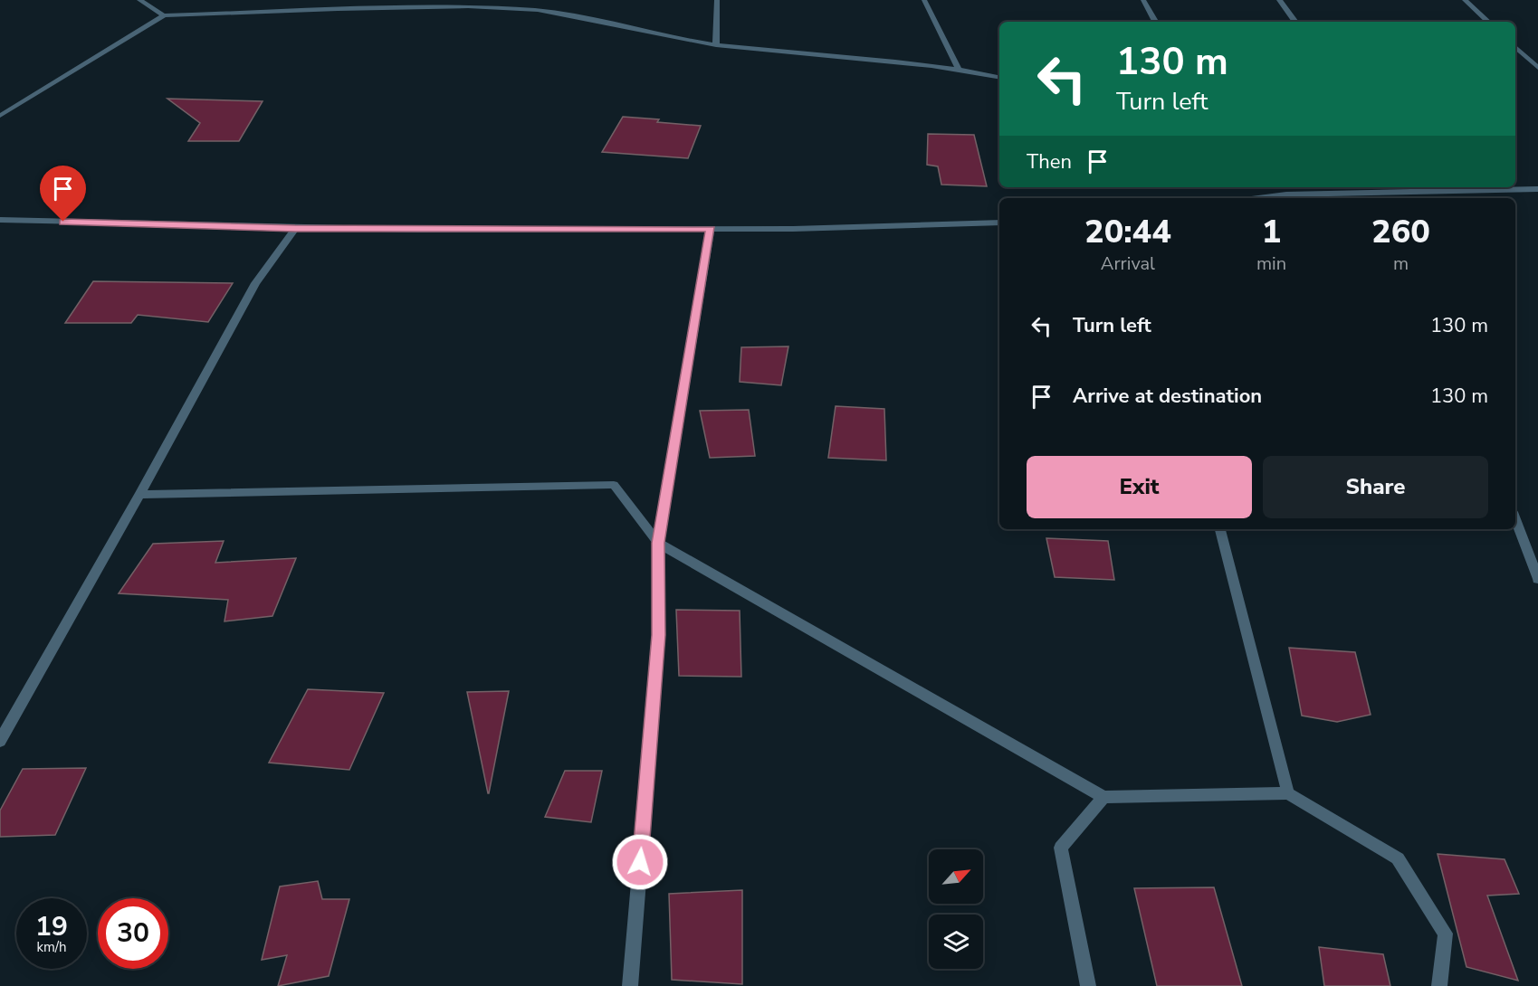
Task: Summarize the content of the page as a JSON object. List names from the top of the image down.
{
  "north": "top right",
  "page": {
    "turn": ["130 m", "Turn left"],
    "then": "Then",
    "eta": [
      "20:44",
      "Arrival",
      "1",
      "min",
      "260",
      "m"
    ],
    "list": [
      {
        "name": "Turn left",
        "value": "130 m"
      },
      {
        "name": "Arrive at destination",
        "value": "130 m"
      }
    ],
    "buttons": ["Exit", "Share"],
    "speed": "19 km/h",
    "limit": "30"
  }
}
